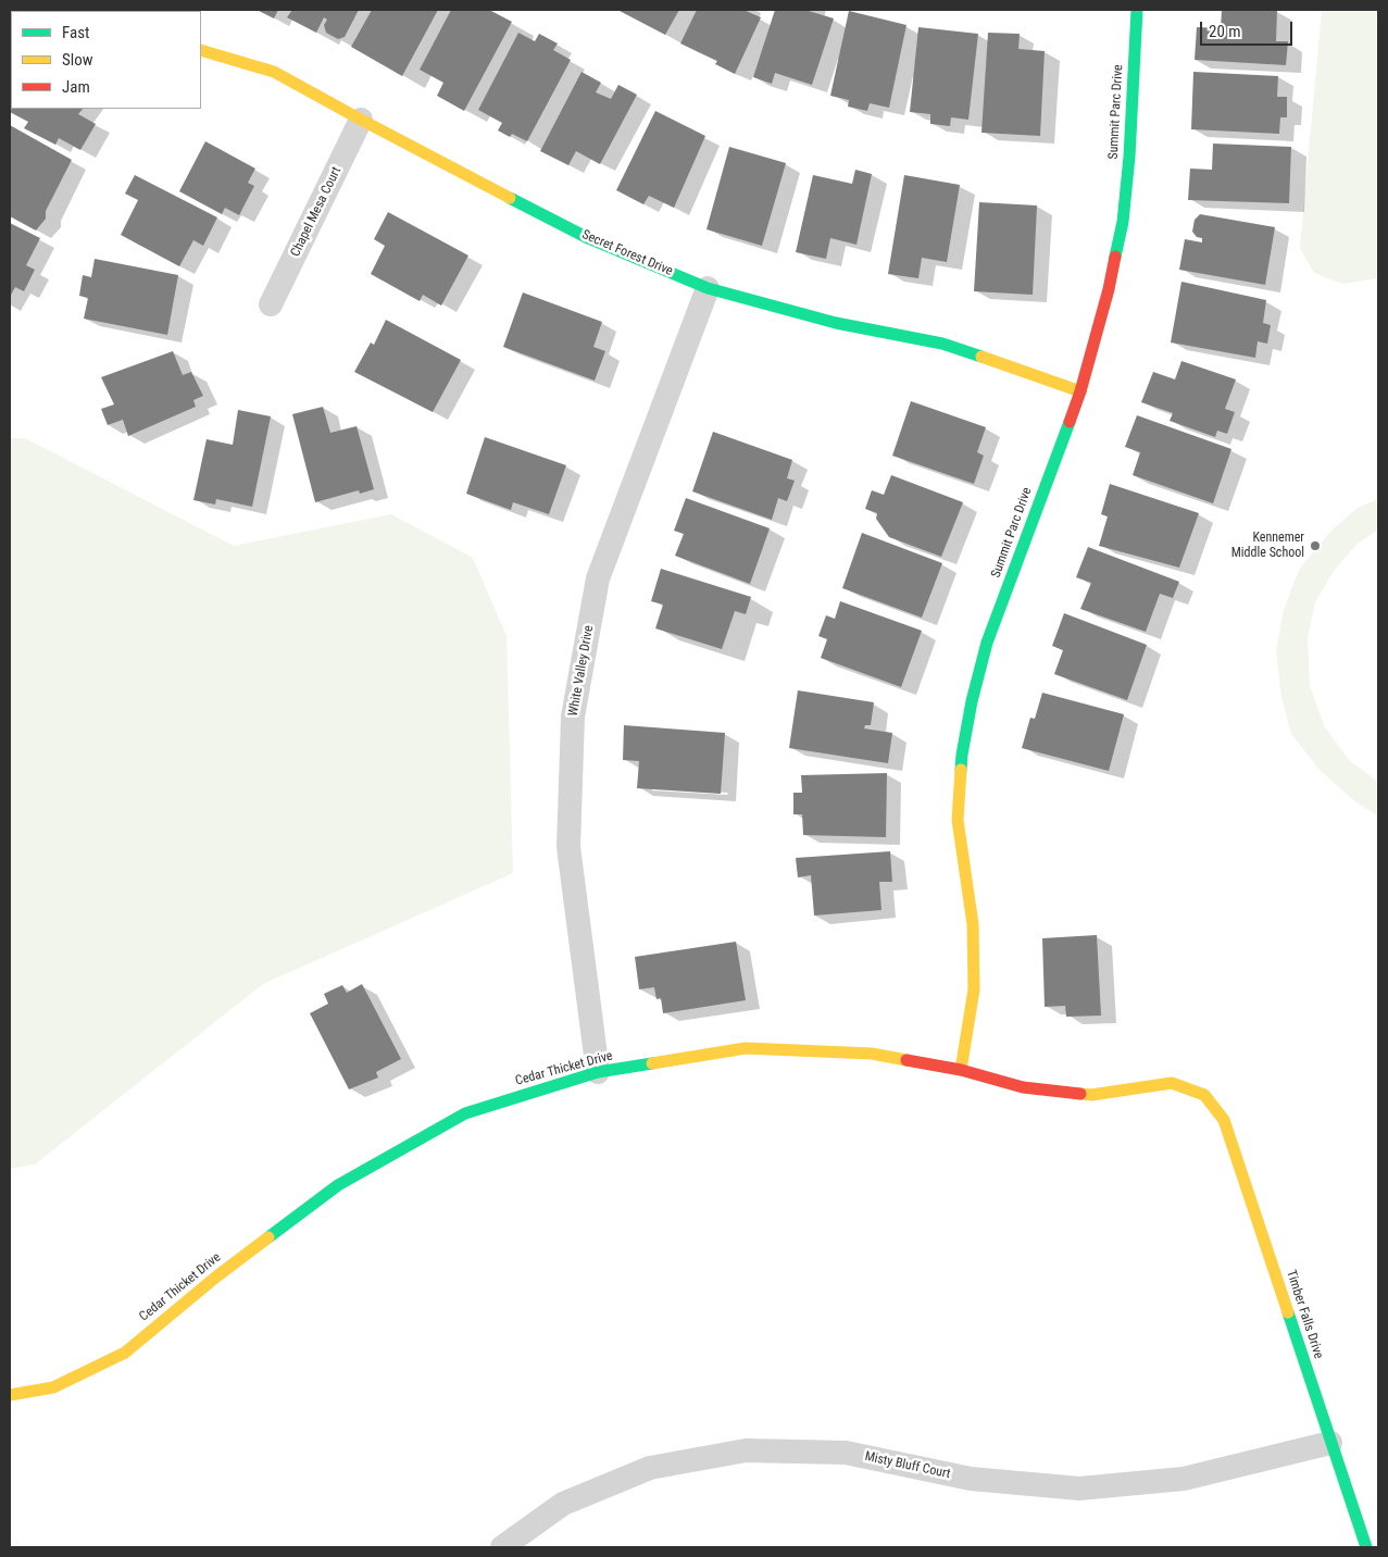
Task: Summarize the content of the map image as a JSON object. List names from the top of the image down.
{
  "streets": {
    "street": [
      "Summit Parc Drive",
      "Chapel Mesa Court",
      "Secret Forest Drive",
      "White Valley Drive",
      "Cedar Thicket Drive",
      "Timber Falls Drive",
      "Misty Bluff Court"
    ]
  },
  "crossings": [
    ["Summit Parc Drive", "Secret Forest Drive"],
    ["Summit Parc Drive", "Cedar Thicket Drive"],
    ["Chapel Mesa Court", "Secret Forest Drive"],
    ["Secret Forest Drive", "White Valley Drive"],
    ["White Valley Drive", "Cedar Thicket Drive"],
    ["Cedar Thicket Drive", "Timber Falls Drive"],
    ["Timber Falls Drive", "Misty Bluff Court"]
  ],
  "places": ["Kennemer Middle School"],
  "legend": ["Fast", "Slow", "Jam"],
  "scale_bar": "20 m"
}
